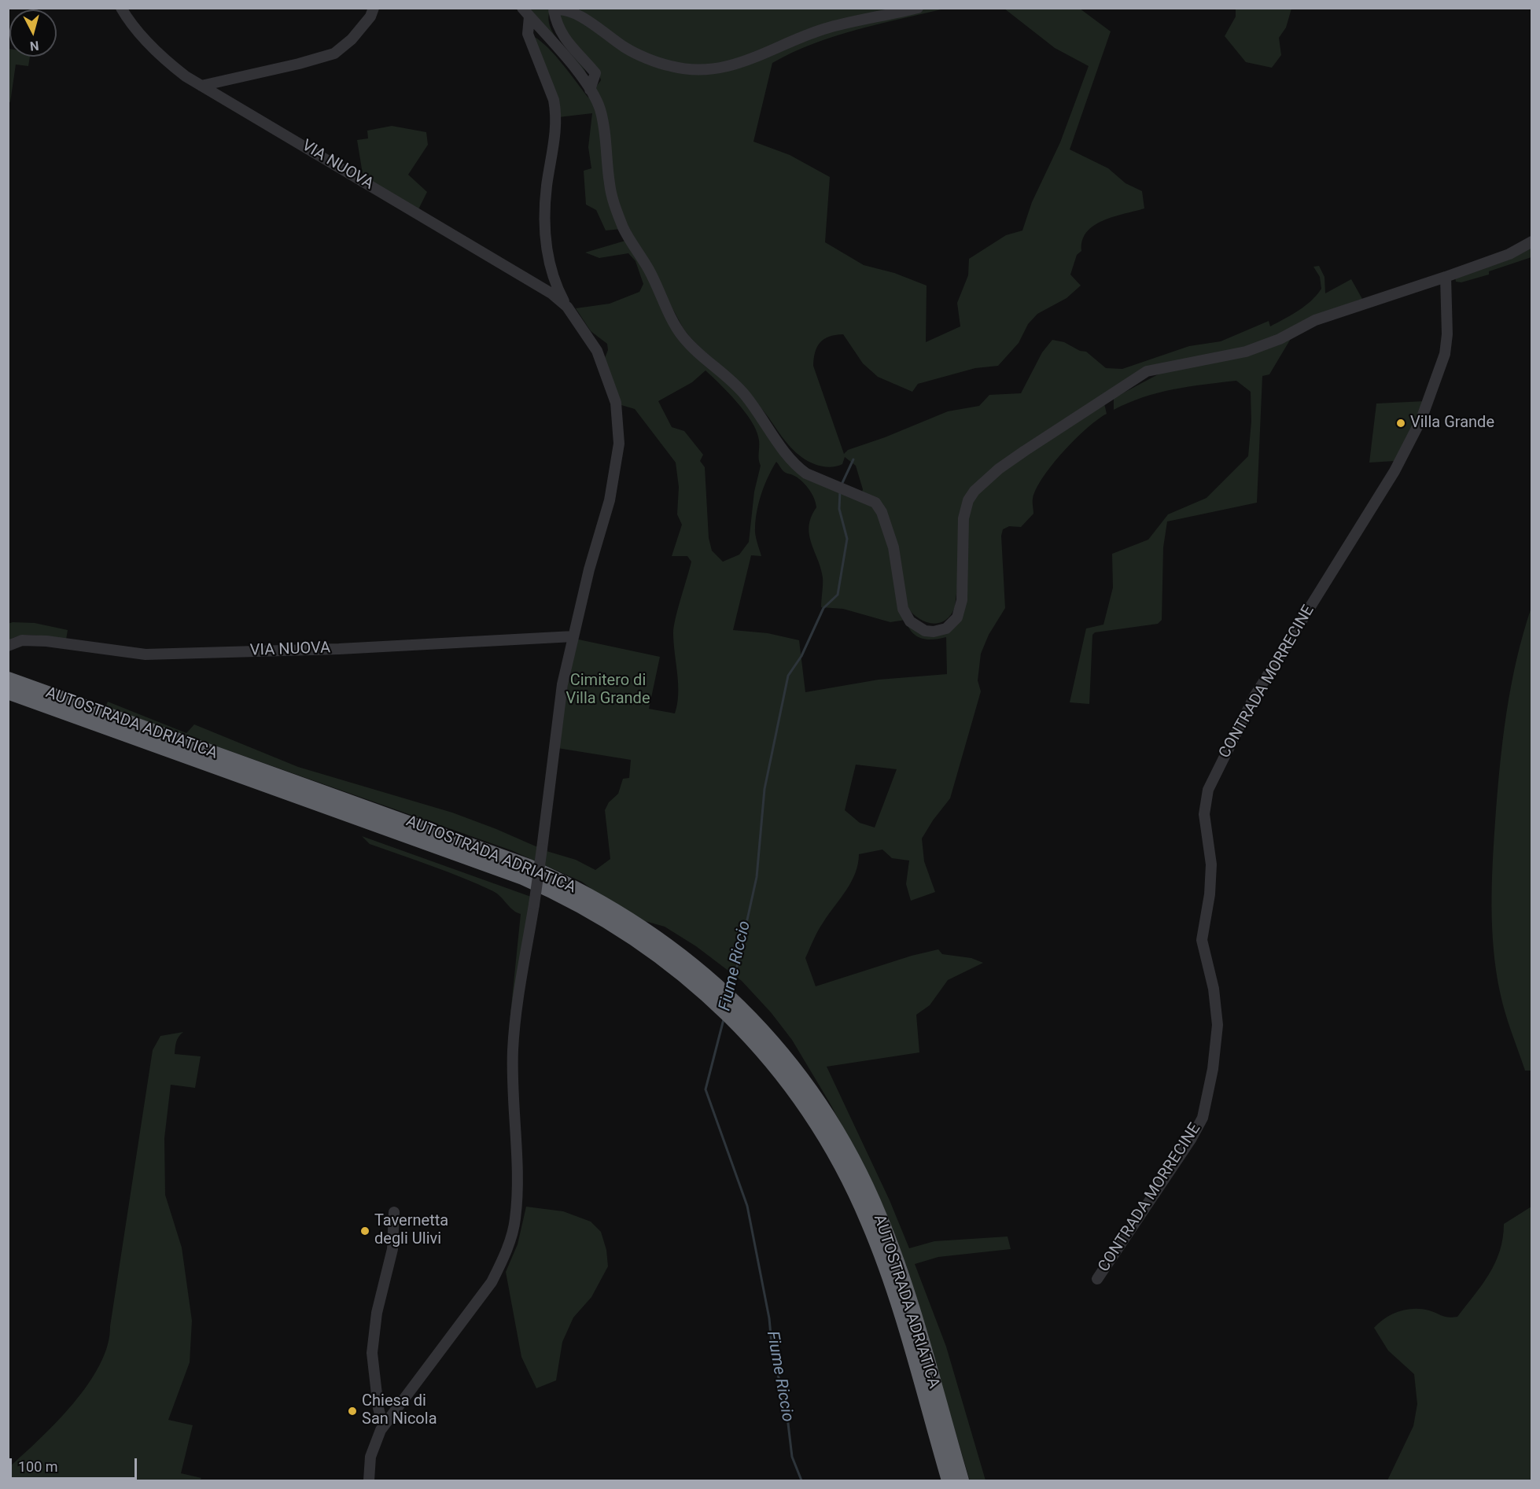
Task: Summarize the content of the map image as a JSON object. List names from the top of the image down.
{
  "streets": {
    "highway": ["AUTOSTRADA ADRIATICA"],
    "street": ["VIA NUOVA", "CONTRADA MORRECINE"]
  },
  "water": ["Fiume Riccio"],
  "parks": ["Cimitero di Villa Grande"],
  "places": ["Villa Grande", "Tavernetta degli Ulivi", "Chiesa di San Nicola"],
  "scale_bar": "100 m",
  "north": "bottom"
}
